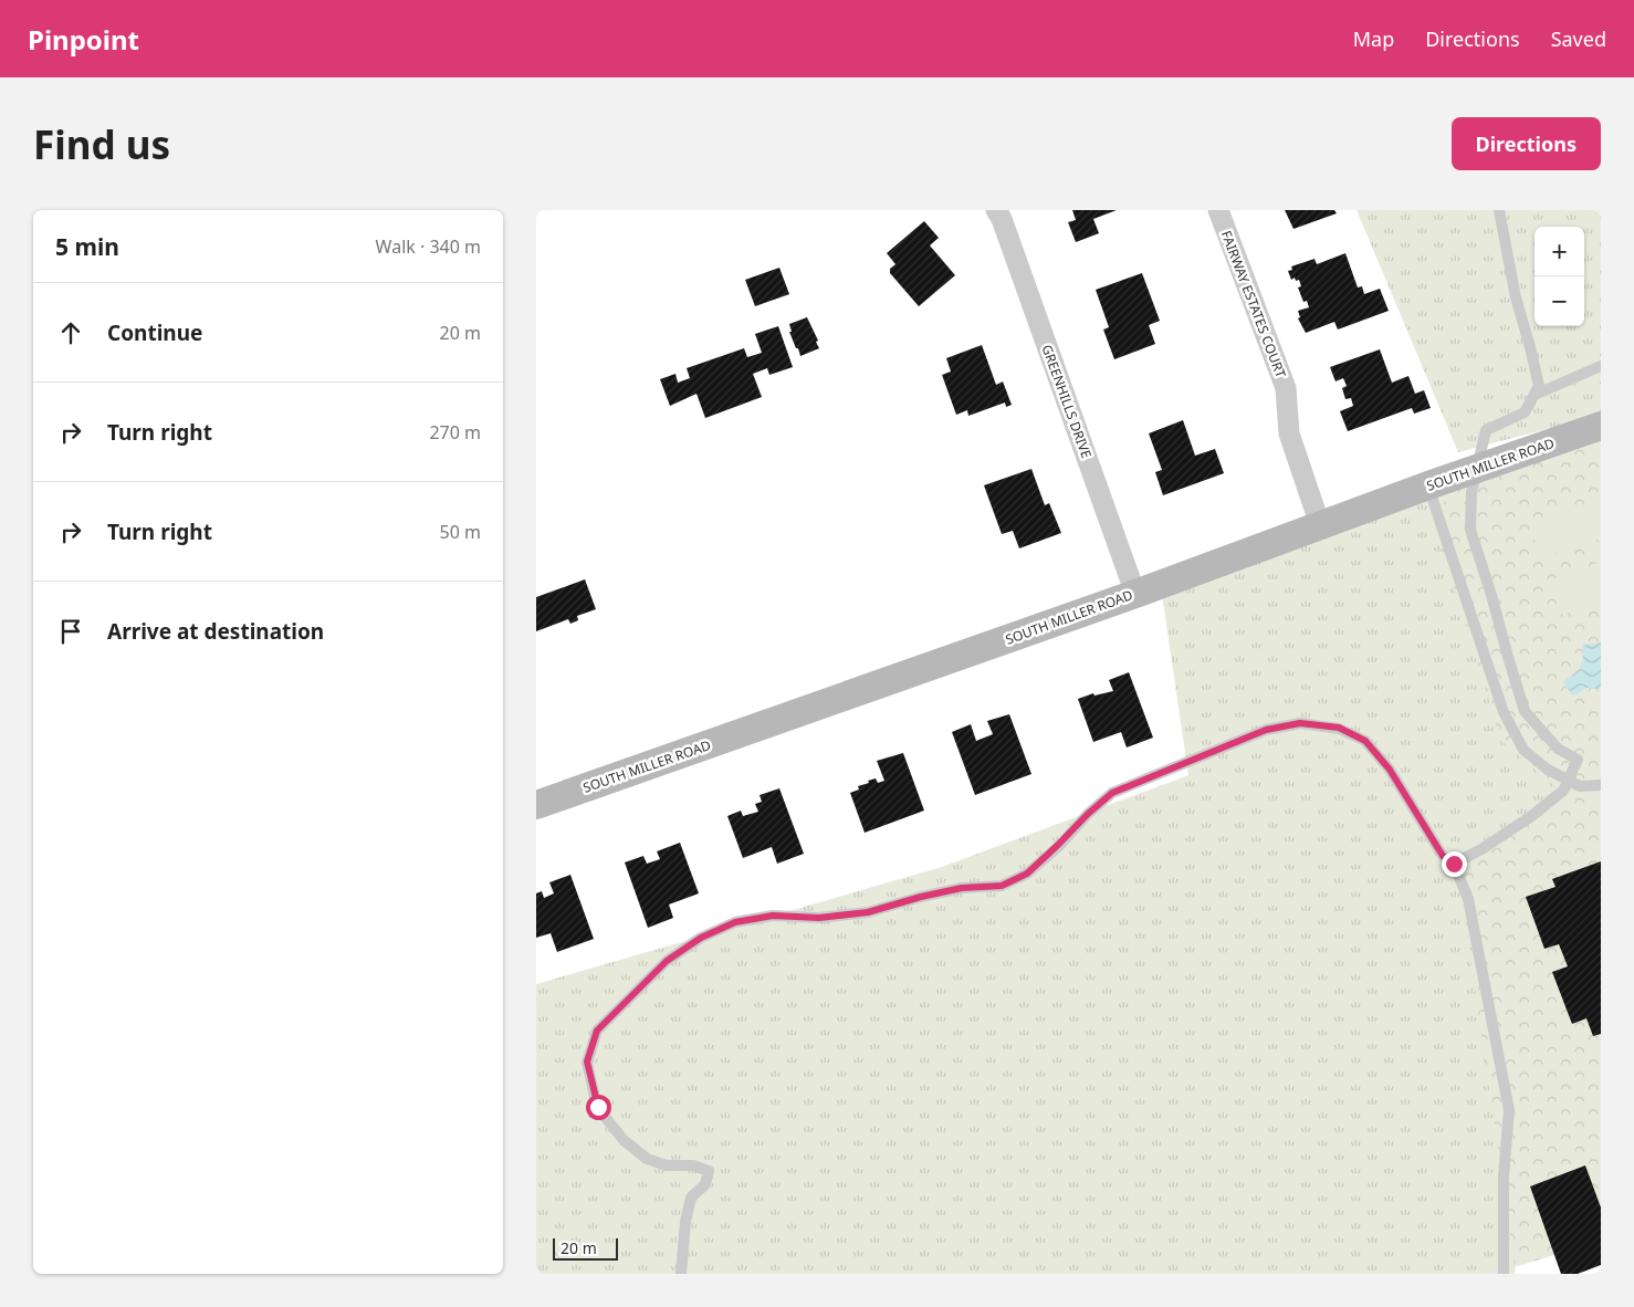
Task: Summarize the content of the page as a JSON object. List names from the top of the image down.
{
  "streets": {
    "street": ["FAIRWAY ESTATES COURT", "GREENHILLS DRIVE", "SOUTH MILLER ROAD"]
  },
  "crossings": [
    ["FAIRWAY ESTATES COURT", "SOUTH MILLER ROAD"],
    ["GREENHILLS DRIVE", "SOUTH MILLER ROAD"]
  ],
  "scale_bar": "20 m",
  "page": {
    "header": "Pinpoint",
    "nav": ["Map", "Directions", "Saved"],
    "buttons": "Directions",
    "title": "Find us",
    "heading": ["5 min", "Walk · 340 m"],
    "map_buttons": ["+", "−"],
    "list": [
      ["Continue", "20 m"],
      ["Turn right", "270 m"],
      ["Turn right", "50 m"],
      "Arrive at destination"
    ],
    "scale": "20 m"
  }
}
